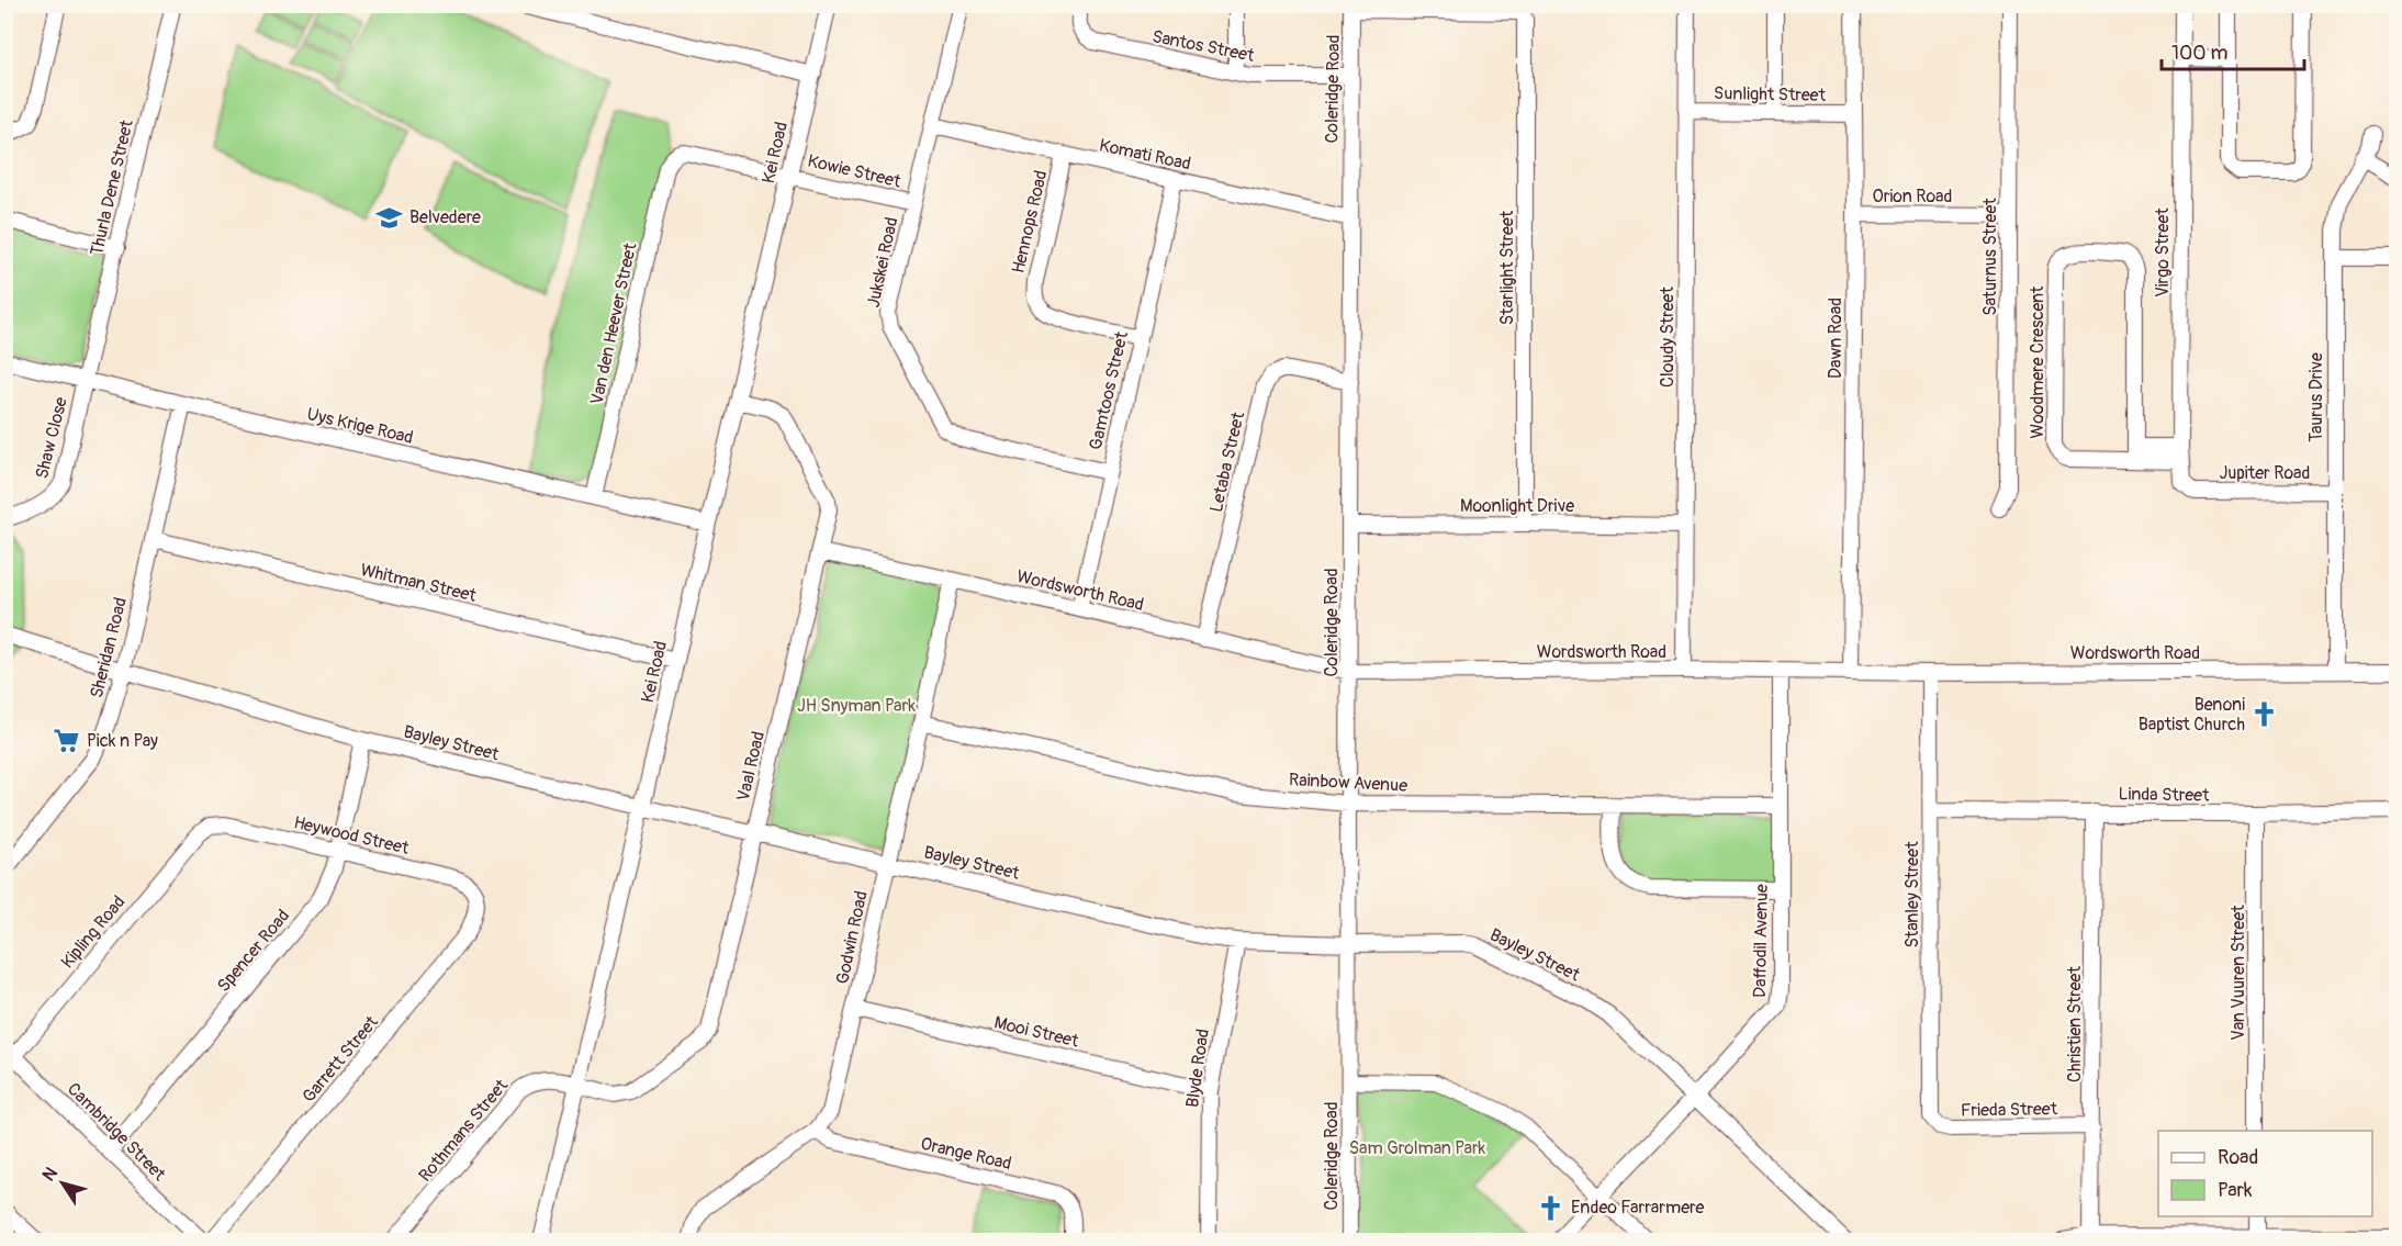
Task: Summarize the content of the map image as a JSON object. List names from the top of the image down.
{
  "streets": {
    "street": [
      "Santos Street",
      "Coleridge Road",
      "Sunlight Street",
      "Kei Road",
      "Komati Road",
      "Kowie Street",
      "Thurla Dene Street",
      "Orion Road",
      "Hennops Road",
      "Virgo Street",
      "Saturnus Street",
      "Jukskei Road",
      "Starlight Street",
      "Van den Heever Street",
      "Cloudy Street",
      "Dawn Road",
      "Woodmere Crescent",
      "Gamtoos Street",
      "Taurus Drive",
      "Uys Krige Road",
      "Shaw Close",
      "Letaba Street",
      "Jupiter Road",
      "Moonlight Drive",
      "Whitman Street",
      "Wordsworth Road",
      "Sheridan Road",
      "Bayley Street",
      "Vaal Road",
      "Rainbow Avenue",
      "Linda Street",
      "Heywood Street",
      "Stanley Street",
      "Kipling Road",
      "Godwin Road",
      "Daffodil Avenue",
      "Spencer Road",
      "Van Vuuren Street",
      "Christien Street",
      "Mooi Street",
      "Garrett Street",
      "Blyde Road",
      "Frieda Street",
      "Rothmans Street",
      "Cambridge Street",
      "Orange Road"
    ]
  },
  "crossings": [
    ["Santos Street", "Coleridge Road"],
    ["Coleridge Road", "Komati Road"],
    ["Coleridge Road", "Letaba Street"],
    ["Coleridge Road", "Moonlight Drive"],
    ["Coleridge Road", "Wordsworth Road"],
    ["Coleridge Road", "Bayley Street"],
    ["Coleridge Road", "Rainbow Avenue"],
    ["Sunlight Street", "Cloudy Street"],
    ["Sunlight Street", "Dawn Road"],
    ["Kei Road", "Kowie Street"],
    ["Kei Road", "Uys Krige Road"],
    ["Kei Road", "Whitman Street"],
    ["Kei Road", "Bayley Street"],
    ["Kei Road", "Vaal Road"],
    ["Kei Road", "Rothmans Street"],
    ["Komati Road", "Hennops Road"],
    ["Komati Road", "Jukskei Road"],
    ["Komati Road", "Gamtoos Street"],
    ["Kowie Street", "Jukskei Road"],
    ["Kowie Street", "Van den Heever Street"],
    ["Thurla Dene Street", "Uys Krige Road"],
    ["Thurla Dene Street", "Shaw Close"],
    ["Orion Road", "Saturnus Street"],
    ["Orion Road", "Dawn Road"],
    ["Hennops Road", "Gamtoos Street"],
    ["Virgo Street", "Woodmere Crescent"],
    ["Virgo Street", "Jupiter Road"],
    ["Jukskei Road", "Gamtoos Street"],
    ["Starlight Street", "Moonlight Drive"],
    ["Van den Heever Street", "Uys Krige Road"],
    ["Cloudy Street", "Moonlight Drive"],
    ["Cloudy Street", "Wordsworth Road"],
    ["Dawn Road", "Wordsworth Road"],
    ["Gamtoos Street", "Wordsworth Road"],
    ["Taurus Drive", "Jupiter Road"],
    ["Taurus Drive", "Wordsworth Road"],
    ["Uys Krige Road", "Shaw Close"],
    ["Uys Krige Road", "Sheridan Road"],
    ["Letaba Street", "Wordsworth Road"],
    ["Whitman Street", "Sheridan Road"],
    ["Wordsworth Road", "Vaal Road"],
    ["Wordsworth Road", "Stanley Street"],
    ["Wordsworth Road", "Godwin Road"],
    ["Wordsworth Road", "Daffodil Avenue"],
    ["Sheridan Road", "Bayley Street"],
    ["Bayley Street", "Vaal Road"],
    ["Bayley Street", "Godwin Road"],
    ["Bayley Street", "Daffodil Avenue"],
    ["Bayley Street", "Spencer Road"],
    ["Bayley Street", "Blyde Road"],
    ["Vaal Road", "Rothmans Street"],
    ["Rainbow Avenue", "Godwin Road"],
    ["Rainbow Avenue", "Daffodil Avenue"],
    ["Linda Street", "Stanley Street"],
    ["Linda Street", "Van Vuuren Street"],
    ["Linda Street", "Christien Street"],
    ["Heywood Street", "Kipling Road"],
    ["Heywood Street", "Spencer Road"],
    ["Heywood Street", "Garrett Street"],
    ["Stanley Street", "Frieda Street"],
    ["Kipling Road", "Cambridge Street"],
    ["Godwin Road", "Mooi Street"],
    ["Godwin Road", "Orange Road"],
    ["Spencer Road", "Cambridge Street"],
    ["Christien Street", "Frieda Street"],
    ["Mooi Street", "Blyde Road"]
  ],
  "parks": ["JH Snyman Park", "Sam Grolman Park"],
  "places": {
    "school or university": ["Belvedere"],
    "church": ["Benoni Baptist Church", "Endeo Farrarmere"],
    "supermarket": ["Pick n Pay"]
  },
  "legend": ["Road", "Park"],
  "scale_bar": "100 m",
  "north": "top left"
}
